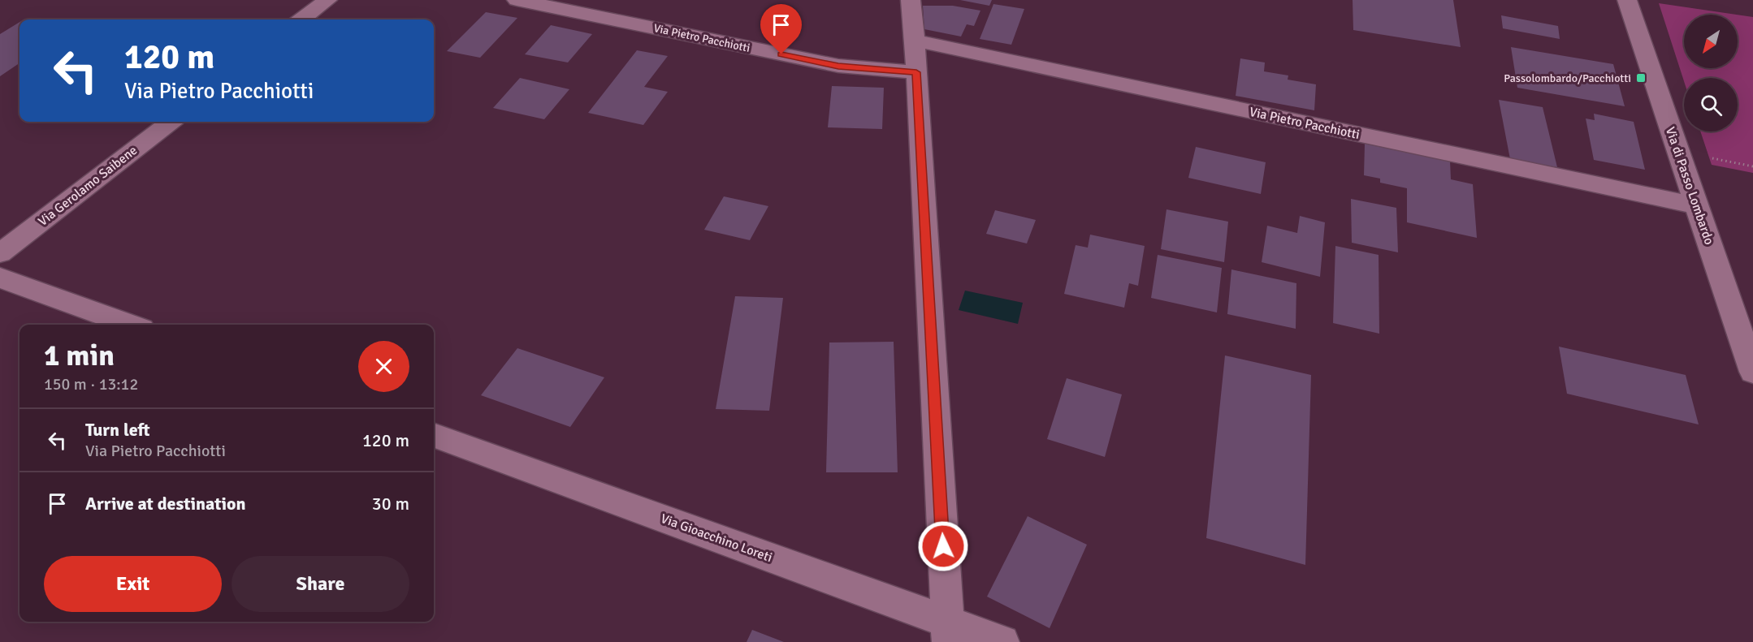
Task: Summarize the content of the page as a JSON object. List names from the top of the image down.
{
  "streets": {
    "street": [
      "Via Pietro Pacchiotti",
      "Via Gerolamo Saibene",
      "Via di Passo Lombardo",
      "Via Gioacchino Loreti"
    ]
  },
  "crossings": [
    ["Via Pietro Pacchiotti", "Via di Passo Lombardo"]
  ],
  "places": {
    "transit": ["Passolombardo/Pacchiotti"]
  },
  "north": "bottom left",
  "page": {
    "turn": ["120 m", "Via Pietro Pacchiotti"],
    "heading": ["1 min", "150 m · 13:12"],
    "list": [
      {
        "name": "Turn left",
        "note": "Via Pietro Pacchiotti",
        "value": "120 m"
      },
      {
        "name": "Arrive at destination",
        "value": "30 m"
      }
    ],
    "buttons": ["Exit", "Share"]
  }
}
